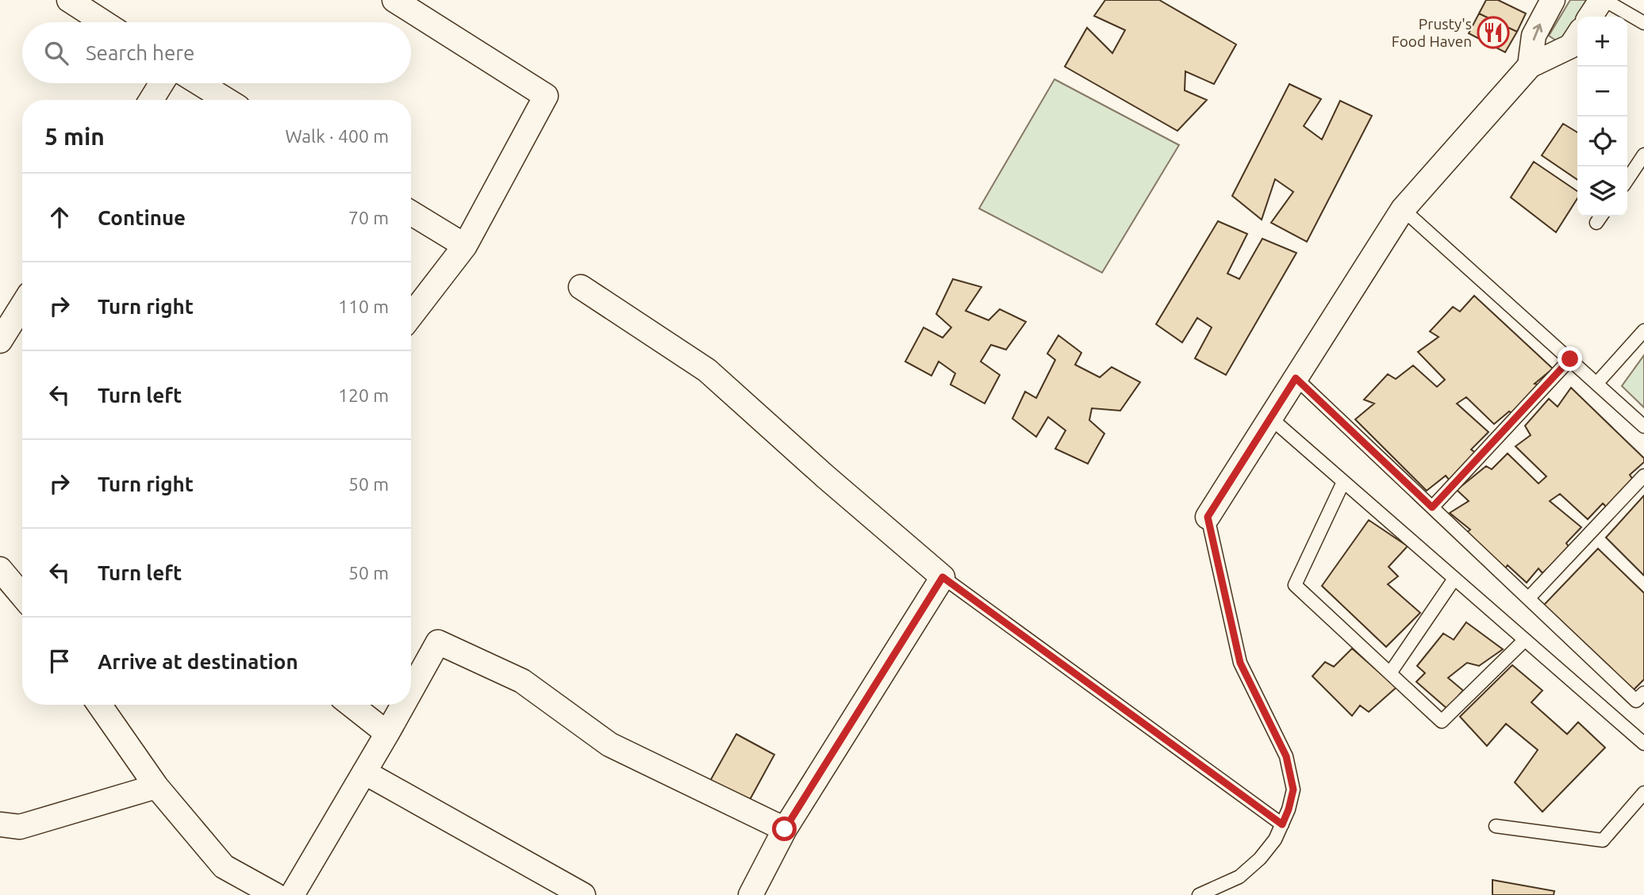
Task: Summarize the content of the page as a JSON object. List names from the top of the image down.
{
  "places": {
    "restaurant": ["Prusty's Food Haven"]
  },
  "page": {
    "map_buttons": ["+", "−"],
    "search": "Search here",
    "heading": ["5 min", "Walk · 400 m"],
    "list": [
      ["Continue", "70 m"],
      ["Turn right", "110 m"],
      ["Turn left", "120 m"],
      ["Turn right", "50 m"],
      ["Turn left", "50 m"],
      "Arrive at destination"
    ]
  }
}
